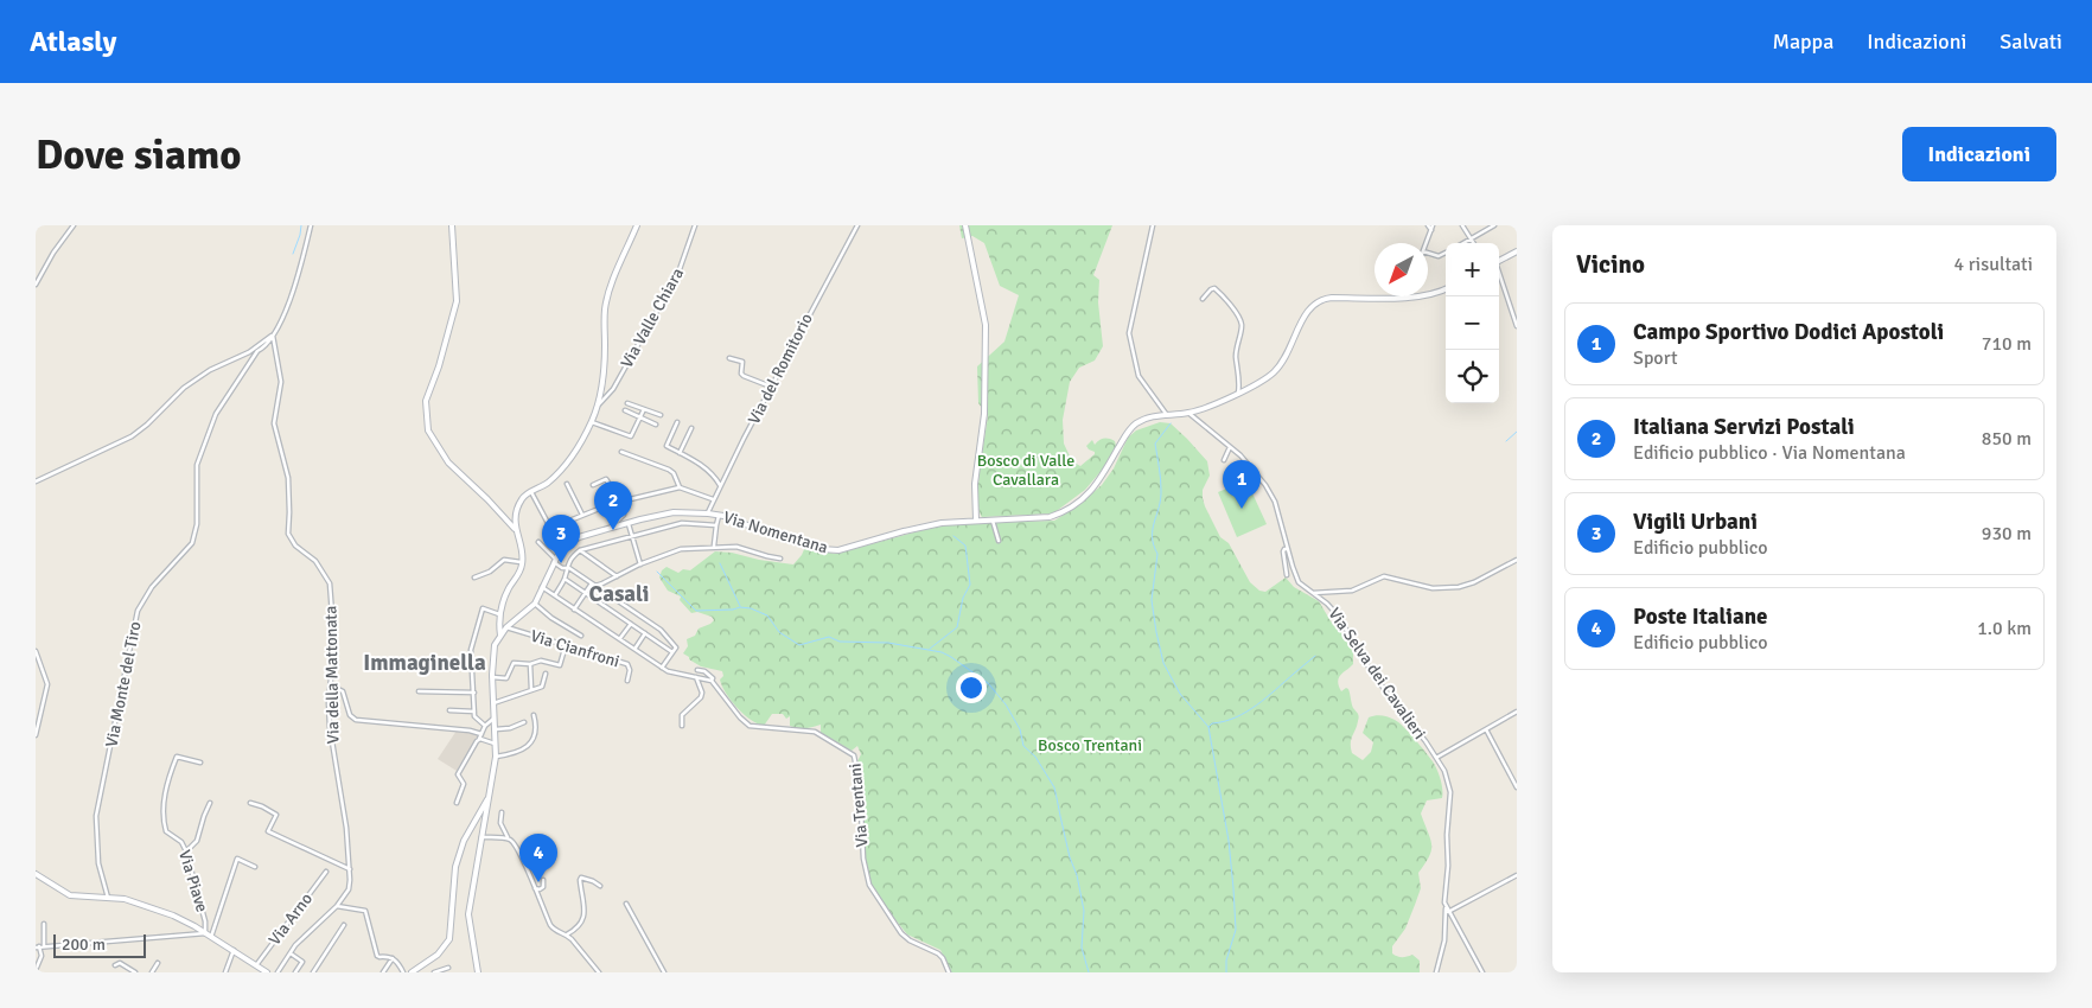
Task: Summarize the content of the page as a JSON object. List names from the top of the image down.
{
  "streets": {
    "main road": ["Via Nomentana"],
    "street": [
      "Via Valle Chiara",
      "Via del Romitorio",
      "Via Cianfroni",
      "Via Selva dei Cavalieri",
      "Via della Mattonata",
      "Via Monte del Tiro",
      "Via Trentani",
      "Via Piave",
      "Via Arno"
    ]
  },
  "crossings": [
    ["Via del Romitorio", "Via Nomentana"],
    ["Via Nomentana", "Via Cianfroni"],
    ["Via Nomentana", "Via Selva dei Cavalieri"],
    ["Via della Mattonata", "Via Monte del Tiro"]
  ],
  "districts": ["Casali", "Immaginella"],
  "parks": ["Bosco di Valle Cavallara", "Bosco Trentani"],
  "scale_bar": "200 m",
  "north": "bottom left",
  "page": {
    "header": "Atlasly",
    "nav": ["Mappa", "Indicazioni", "Salvati"],
    "buttons": "Indicazioni",
    "title": "Dove siamo",
    "heading": ["Vicino", "4 risultati"],
    "map_buttons": ["+", "−"],
    "list": [
      {
        "mark": "1",
        "name": "Campo Sportivo Dodici Apostoli",
        "note": "Sport",
        "value": "710 m"
      },
      {
        "mark": "2",
        "name": "Italiana Servizi Postali",
        "note": "Edificio pubblico · Via Nomentana",
        "value": "850 m"
      },
      {
        "mark": "3",
        "name": "Vigili Urbani",
        "note": "Edificio pubblico",
        "value": "930 m"
      },
      {
        "mark": "4",
        "name": "Poste Italiane",
        "note": "Edificio pubblico",
        "value": "1.0 km"
      }
    ],
    "pins": [
      "1",
      "2",
      "3",
      "4"
    ],
    "scale": "200 m"
  }
}
